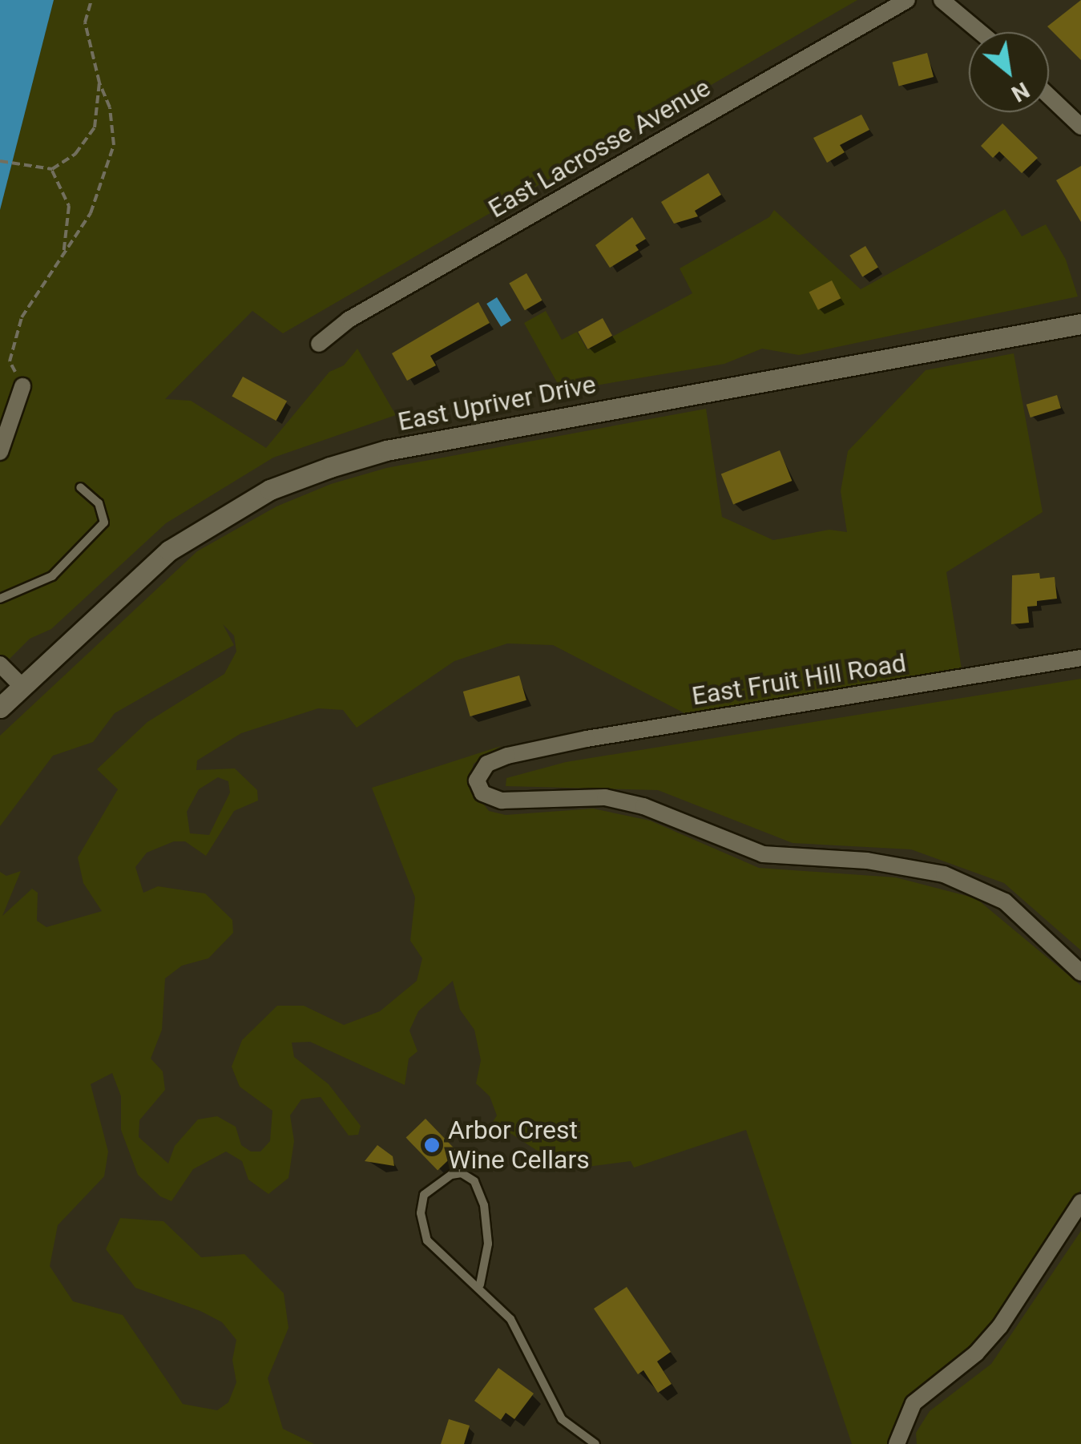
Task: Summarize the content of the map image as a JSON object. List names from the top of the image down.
{
  "streets": {
    "street": ["East Lacrosse Avenue", "East Upriver Drive", "East Fruit Hill Road"]
  },
  "places": ["Arbor Crest Wine Cellars"],
  "north": "bottom right"
}
